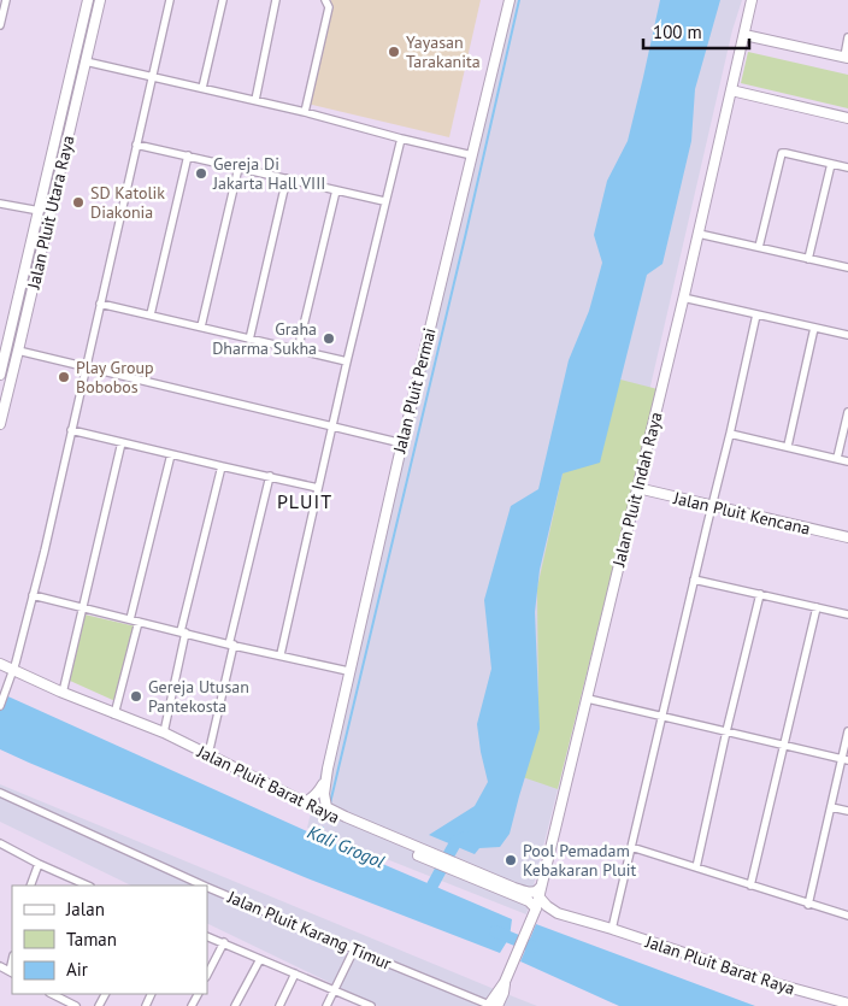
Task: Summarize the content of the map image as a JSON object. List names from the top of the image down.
{
  "streets": {
    "street": [
      "Jalan Pluit Utara Raya",
      "Jalan Pluit Permai",
      "Jalan Pluit Indah Raya",
      "Jalan Pluit Kencana",
      "Jalan Pluit Barat Raya",
      "Jalan Pluit Karang Timur"
    ]
  },
  "crossings": [
    ["Jalan Pluit Permai", "Jalan Pluit Barat Raya"],
    ["Jalan Pluit Indah Raya", "Jalan Pluit Kencana"],
    ["Jalan Pluit Indah Raya", "Jalan Pluit Barat Raya"],
    ["Jalan Pluit Indah Raya", "Jalan Pluit Karang Timur"]
  ],
  "districts": ["PLUIT"],
  "water": ["Kali Grogol"],
  "places": [
    "Yayasan Tarakanita",
    "Gereja Di Jakarta Hall VIII",
    "SD Katolik Diakonia",
    "Graha Dharma Sukha",
    "Play Group Bobobos",
    "Gereja Utusan Pantekosta",
    "Pool Pemadam Kebakaran Pluit"
  ],
  "legend": ["Jalan", "Taman", "Air"],
  "scale_bar": "100 m"
}
